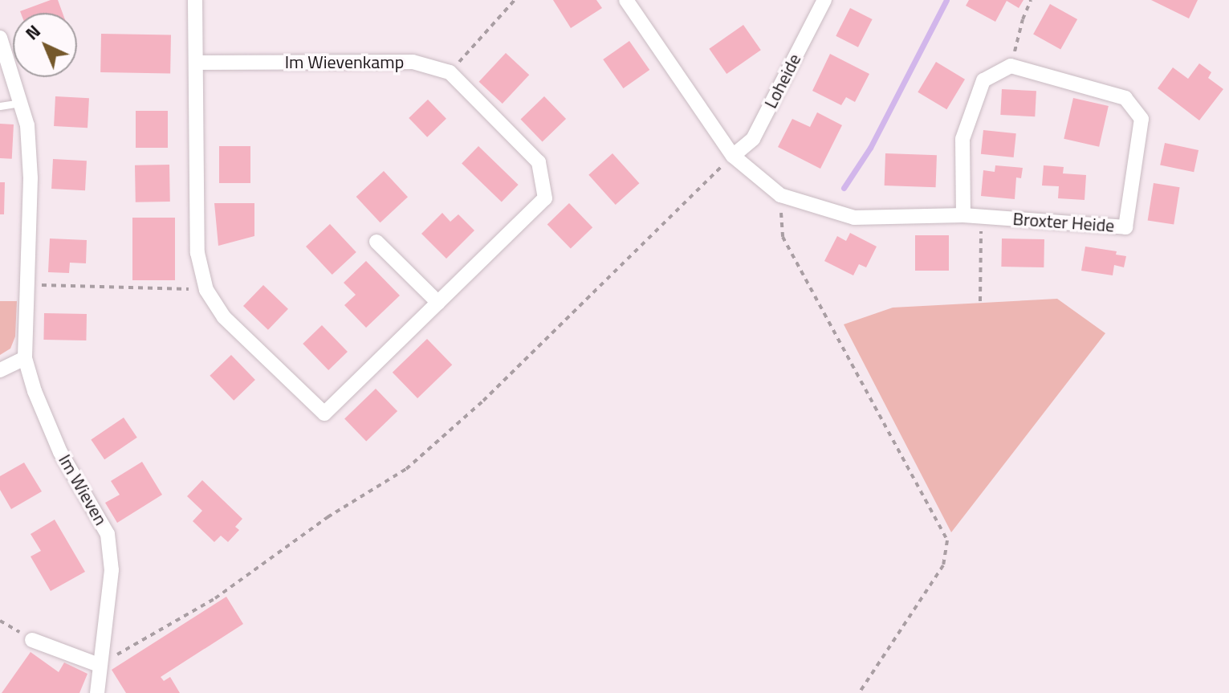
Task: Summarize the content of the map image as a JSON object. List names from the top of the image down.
{
  "streets": {
    "street": [
      "Im Wievenkamp",
      "Loheide",
      "Broxter Heide",
      "Im Wieven"
    ]
  },
  "crossings": [
    ["Loheide", "Broxter Heide"]
  ],
  "north": "top left"
}
